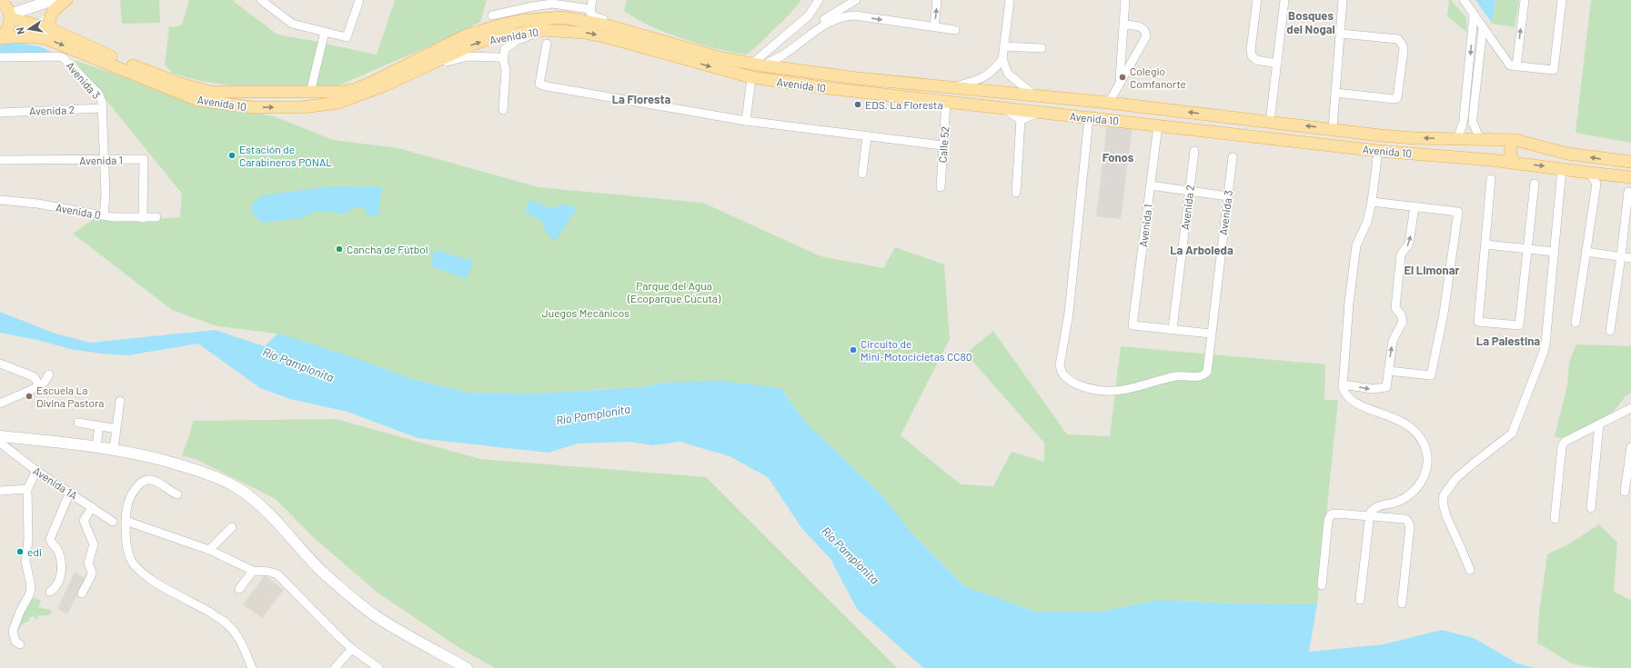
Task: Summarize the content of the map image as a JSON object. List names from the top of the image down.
{
  "streets": {
    "main road": ["Avenida 10"],
    "street": [
      "Avenida 3",
      "Avenida 2",
      "Calle 52",
      "Avenida 1",
      "Avenida 0",
      "Avenida 1A"
    ]
  },
  "crossings": [
    ["Avenida 10", "Avenida 3"],
    ["Avenida 10", "Calle 52"],
    ["Avenida 10", "Avenida 1"],
    ["Avenida 3", "Avenida 2"],
    ["Avenida 2", "Avenida 1"],
    ["Avenida 1", "Avenida 0"]
  ],
  "districts": [
    "Bosques del Nogal",
    "La Floresta",
    "Fonos",
    "La Arboleda",
    "El Limonar",
    "La Palestina"
  ],
  "water": ["Río Pamplonita"],
  "parks": ["Parque del Agua (Ecoparque Cúcuta)", "Juegos Mecánicos"],
  "places": [
    "Colegio Comfanorte",
    "EDS. La Floresta",
    "Estación de Carabineros PONAL",
    "Cancha de Fútbol",
    "Circuito de Mini-Motocicletas CC80",
    "Escuela La Divina Pastora",
    "edi"
  ],
  "north": "left"
}
